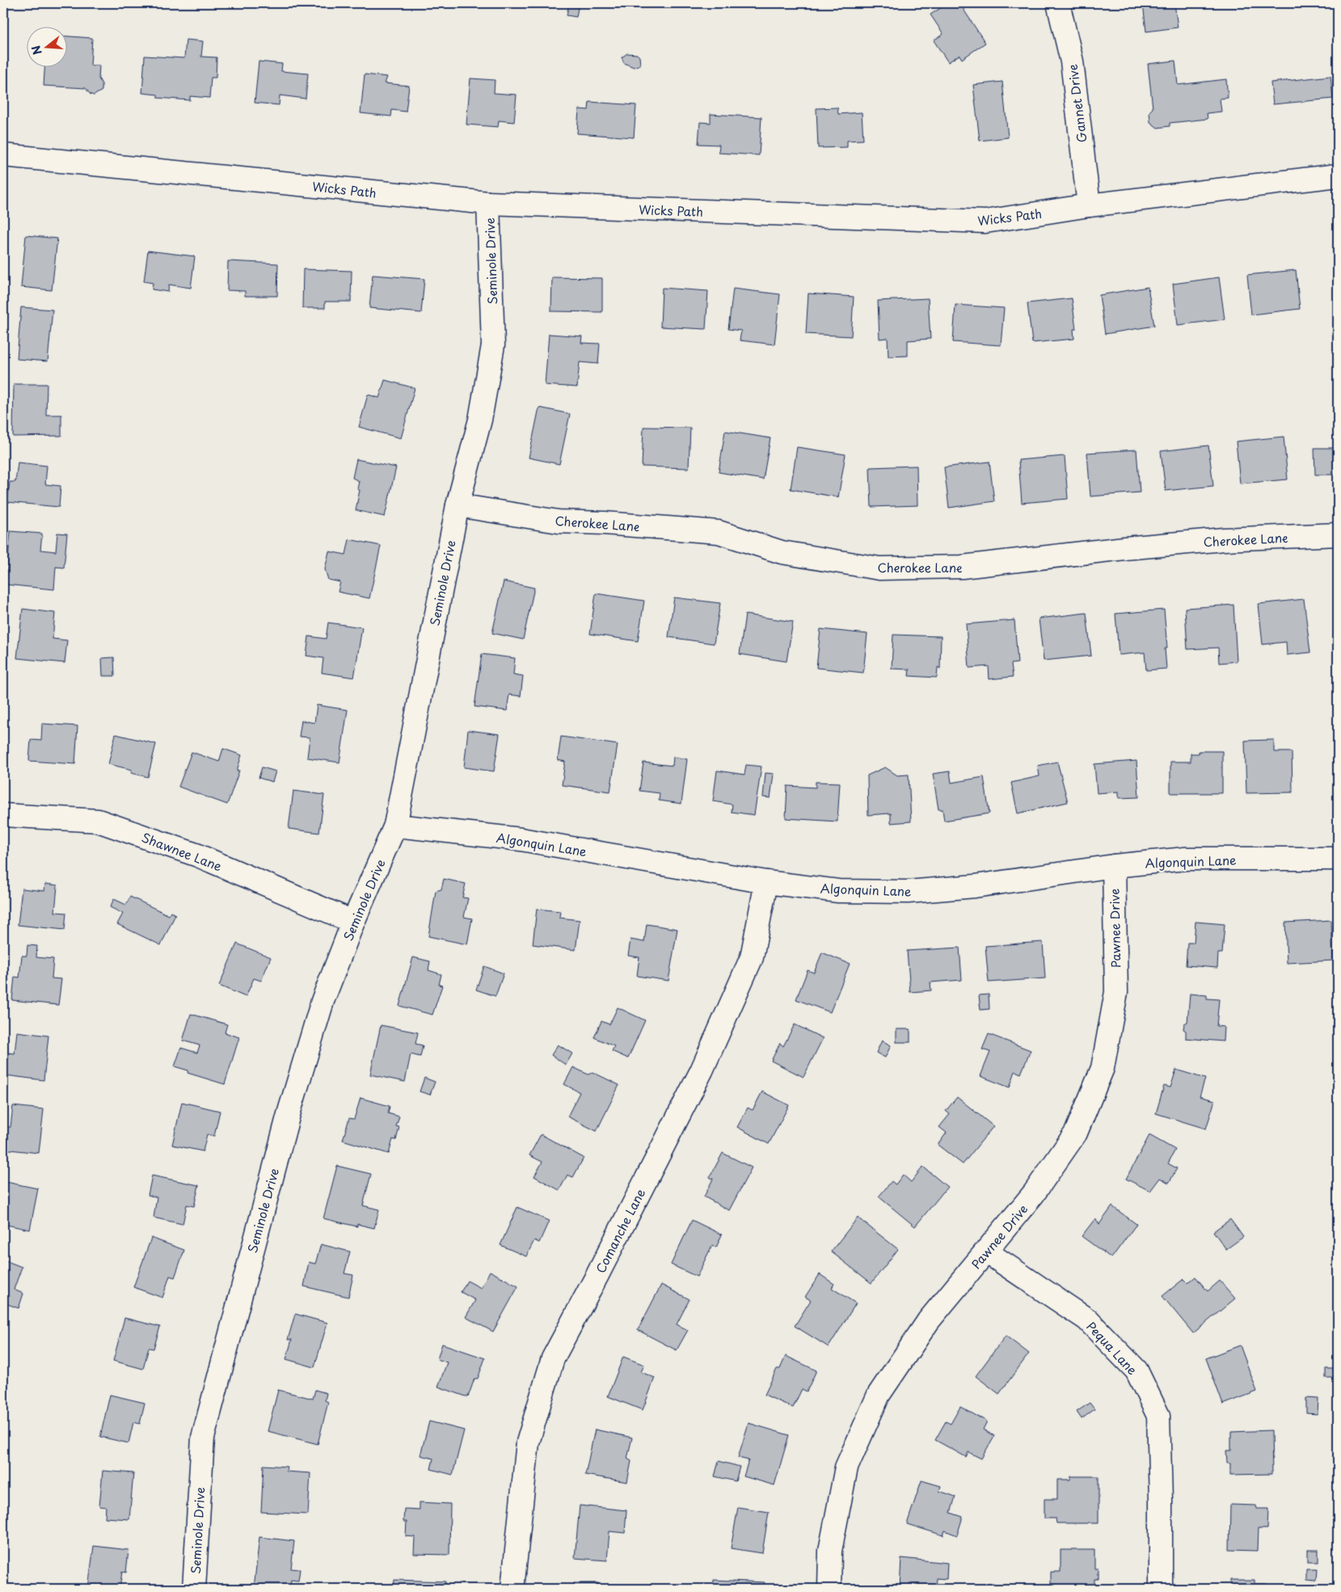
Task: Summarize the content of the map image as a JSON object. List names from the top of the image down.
{
  "streets": {
    "street": [
      "Gannet Drive",
      "Wicks Path",
      "Seminole Drive",
      "Cherokee Lane",
      "Algonquin Lane",
      "Shawnee Lane",
      "Pawnee Drive",
      "Comanche Lane",
      "Pequa Lane"
    ]
  },
  "crossings": [
    ["Gannet Drive", "Wicks Path"],
    ["Wicks Path", "Seminole Drive"],
    ["Seminole Drive", "Cherokee Lane"],
    ["Seminole Drive", "Algonquin Lane"],
    ["Seminole Drive", "Shawnee Lane"],
    ["Algonquin Lane", "Pawnee Drive"],
    ["Algonquin Lane", "Comanche Lane"],
    ["Pawnee Drive", "Pequa Lane"]
  ],
  "north": "left"
}
